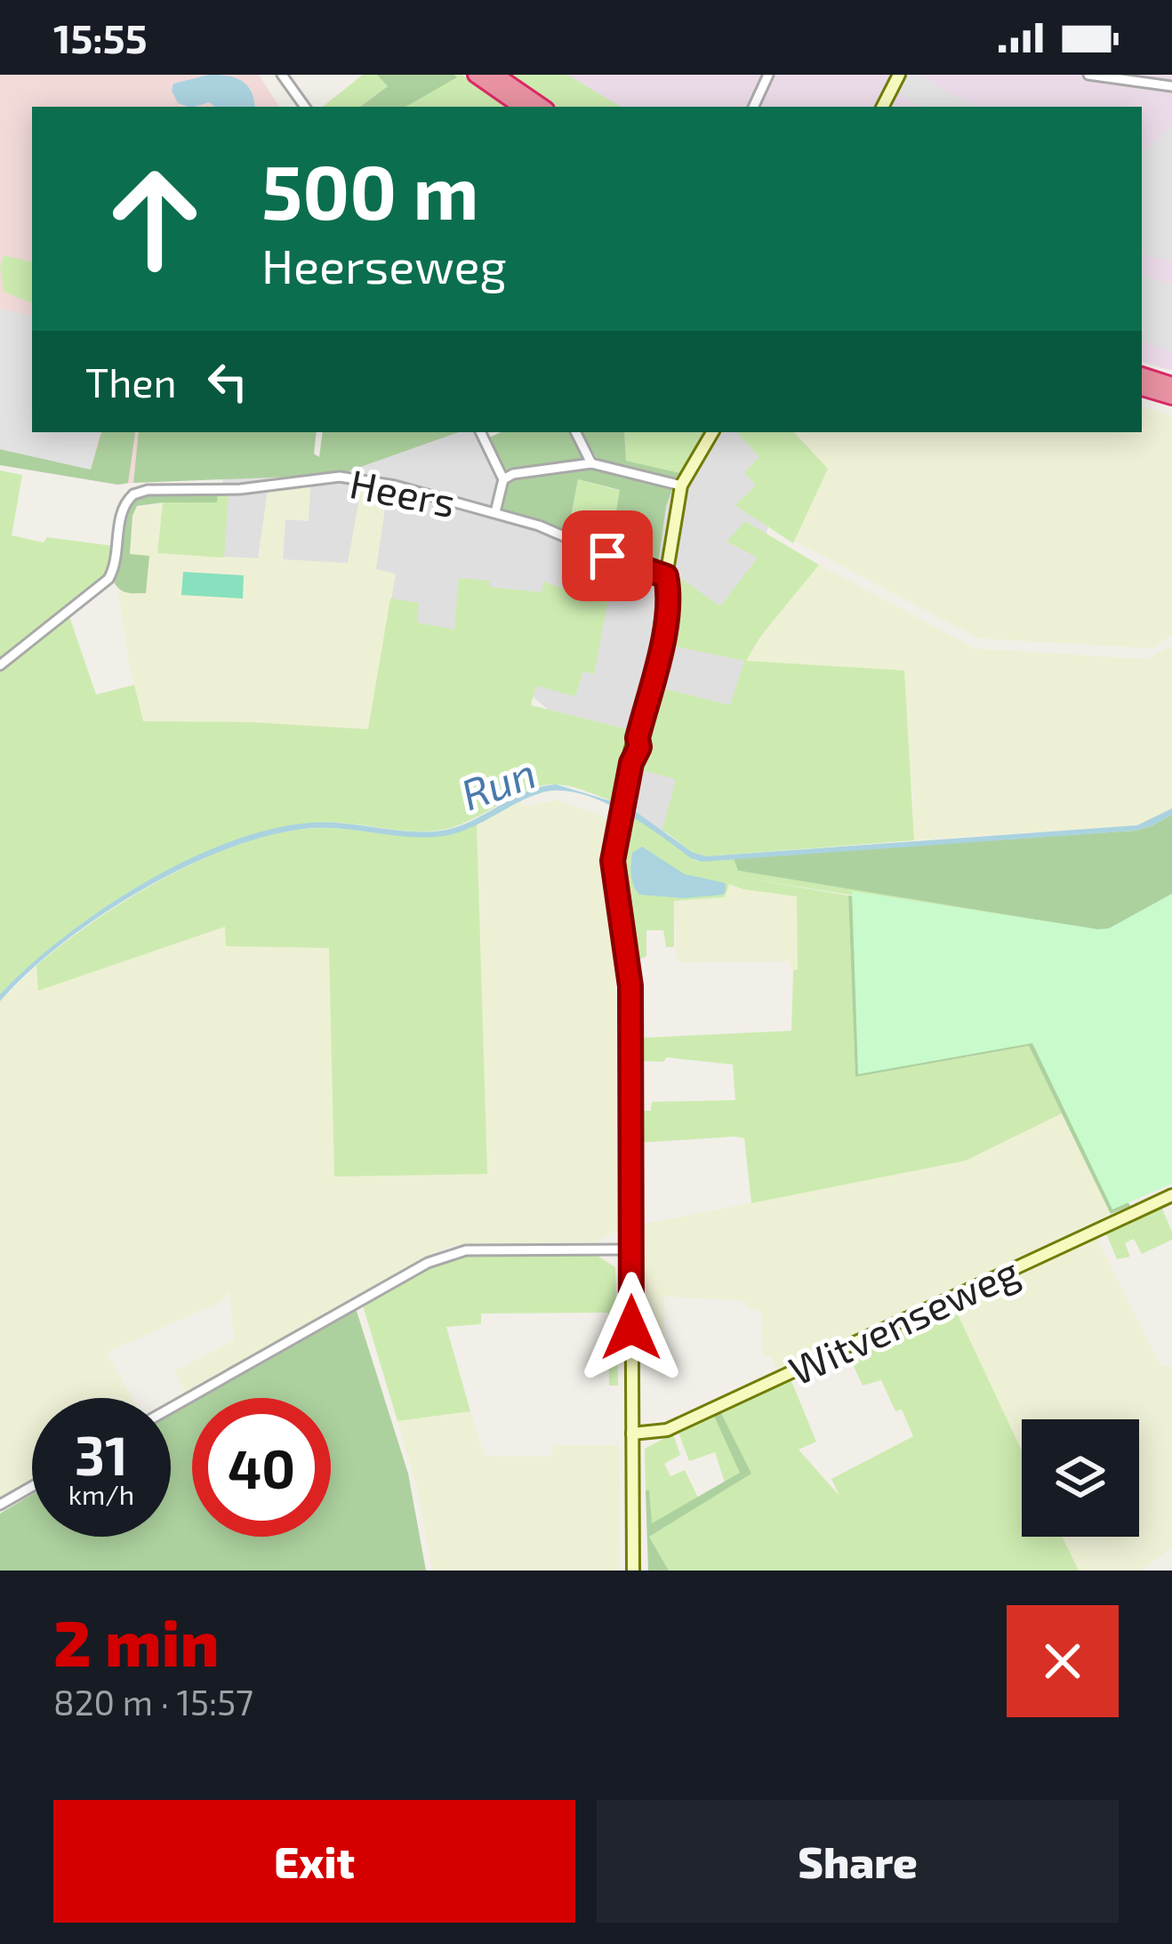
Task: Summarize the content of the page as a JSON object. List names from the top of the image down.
{
  "streets": {
    "street": ["Heers", "Witvenseweg"]
  },
  "water": ["Run"],
  "page": {
    "status": "15:55",
    "turn": ["500 m", "Heerseweg"],
    "then": "Then",
    "speed": "31 km/h",
    "limit": "40",
    "heading": ["2 min", "820 m · 15:57"],
    "buttons": ["Exit", "Share"]
  }
}
